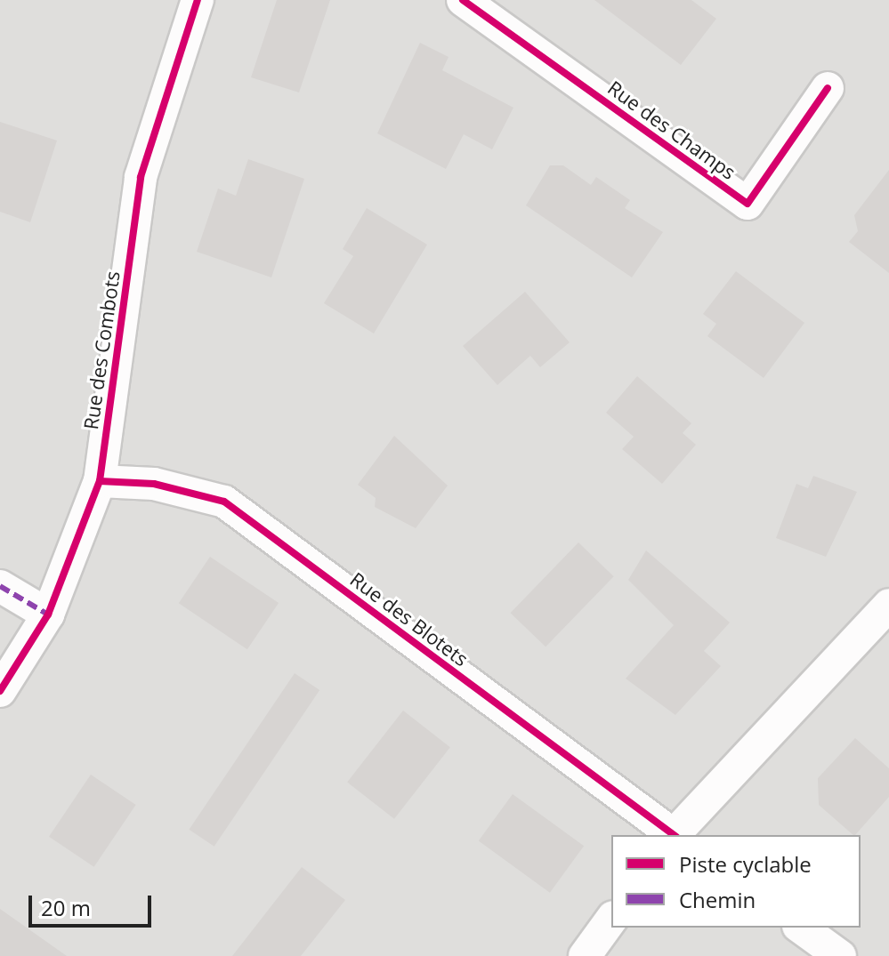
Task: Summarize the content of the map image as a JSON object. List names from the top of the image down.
{
  "streets": {
    "street": ["Rue des Champs", "Rue des Combots", "Rue des Blotets"]
  },
  "crossings": [
    ["Rue des Combots", "Rue des Blotets"]
  ],
  "legend": ["Piste cyclable", "Chemin"],
  "scale_bar": "20 m"
}
